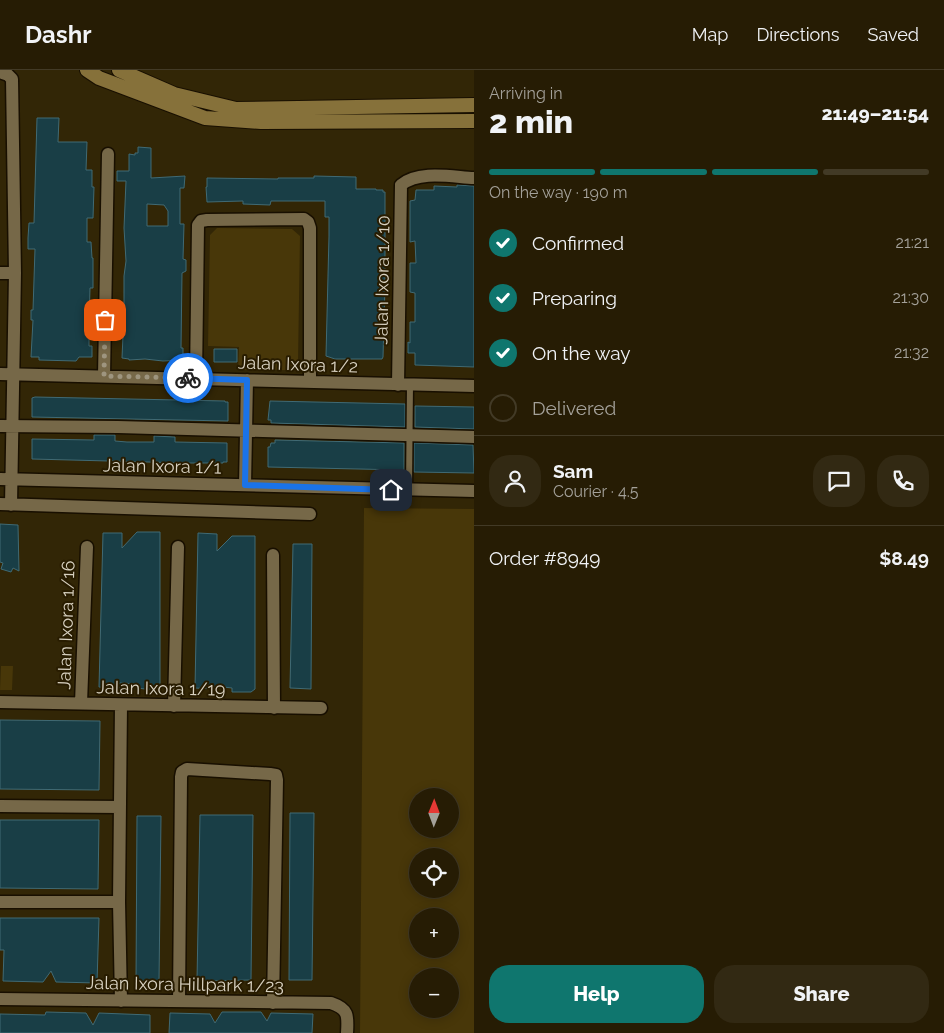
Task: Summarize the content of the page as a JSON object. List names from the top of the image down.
{
  "streets": {
    "street": [
      "Jalan Ixora 1/10",
      "Jalan Ixora 1/2",
      "Jalan Ixora 1/1",
      "Jalan Ixora 1/16",
      "Jalan Ixora 1/19",
      "Jalan Ixora Hillpark 1/23"
    ]
  },
  "crossings": [
    ["Jalan Ixora 1/10", "Jalan Ixora 1/2"],
    ["Jalan Ixora 1/16", "Jalan Ixora 1/19"]
  ],
  "north": "top",
  "page": {
    "header": "Dashr",
    "nav": ["Map", "Directions", "Saved"],
    "heading": ["2 min", "Arriving in", "21:49–21:54"],
    "panel": [
      "Sam",
      "Courier · 4.5",
      "Order #8949",
      "$8.49"
    ],
    "bar": "On the way · 190 m",
    "list": [
      ["Confirmed", "21:21"],
      ["Preparing", "21:30"],
      ["On the way", "21:32"],
      "Delivered"
    ],
    "map_buttons": ["+", "−"],
    "buttons": ["Help", "Share"]
  }
}
